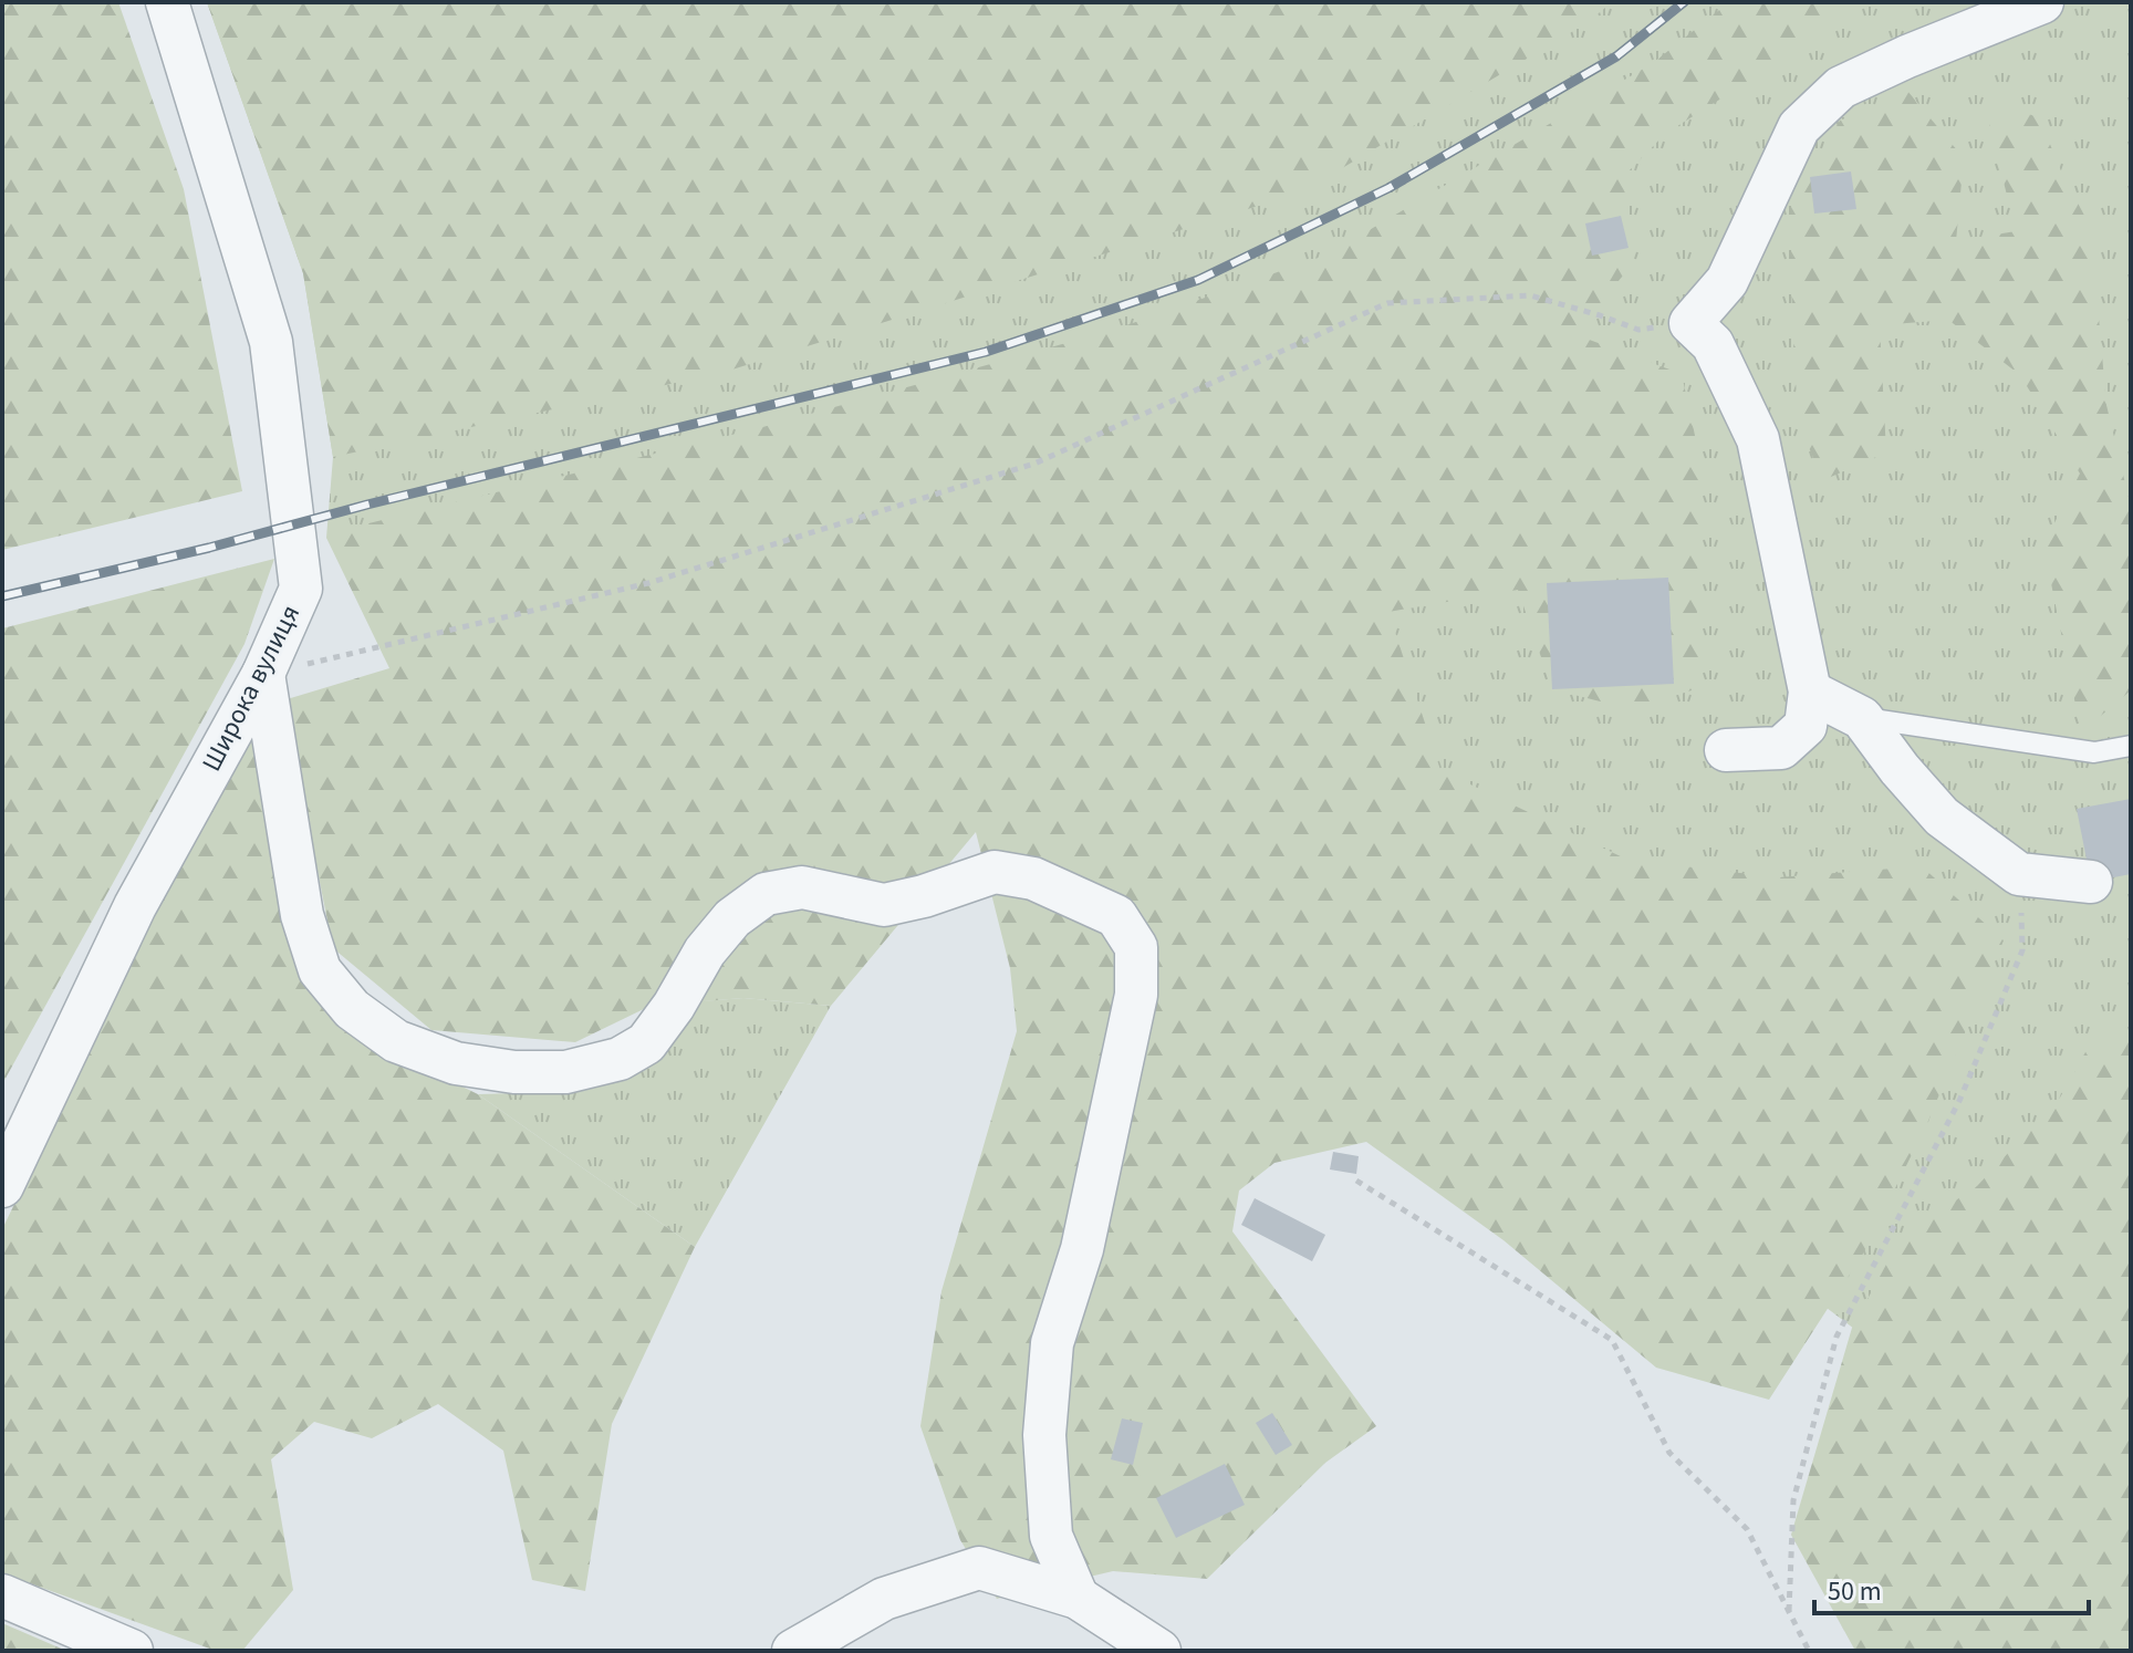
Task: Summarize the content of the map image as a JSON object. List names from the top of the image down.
{
  "streets": {
    "street": ["Широка вулиця"]
  },
  "scale_bar": "50 m"
}
